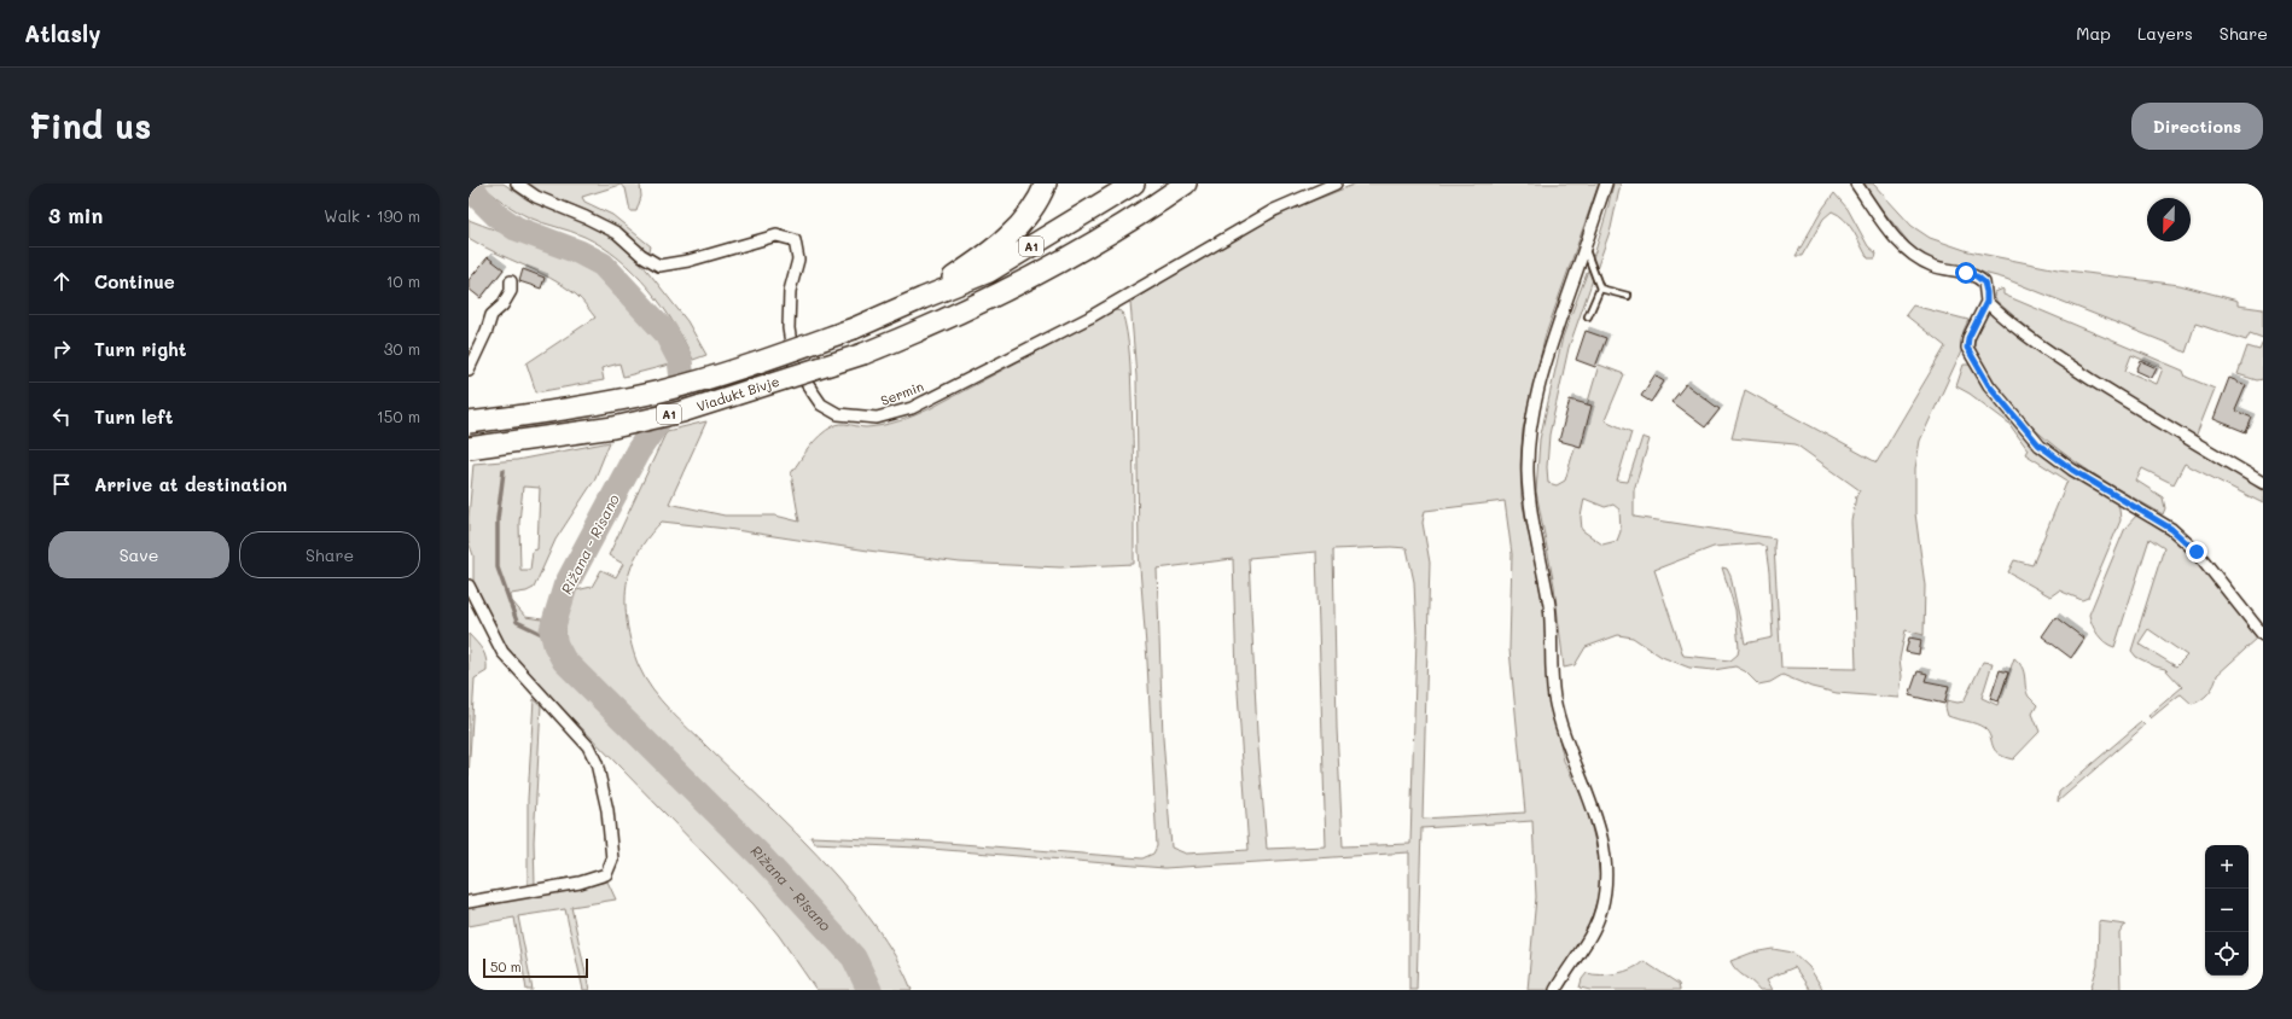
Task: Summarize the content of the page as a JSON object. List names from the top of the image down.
{
  "streets": {
    "highway": ["A1", "Viadukt Bivje"],
    "street": ["Sermin"]
  },
  "crossings": [
    ["A1", "Viadukt Bivje"]
  ],
  "water": ["Rižana - Risano"],
  "scale_bar": "50 m",
  "north": "bottom",
  "page": {
    "header": "Atlasly",
    "nav": ["Map", "Layers", "Share"],
    "buttons": [
      "Directions",
      ["Save", "Share"]
    ],
    "title": "Find us",
    "heading": ["3 min", "Walk · 190 m"],
    "list": [
      ["Continue", "10 m"],
      ["Turn right", "30 m"],
      ["Turn left", "150 m"],
      "Arrive at destination"
    ],
    "map_buttons": ["+", "−"],
    "scale": "50 m"
  }
}
